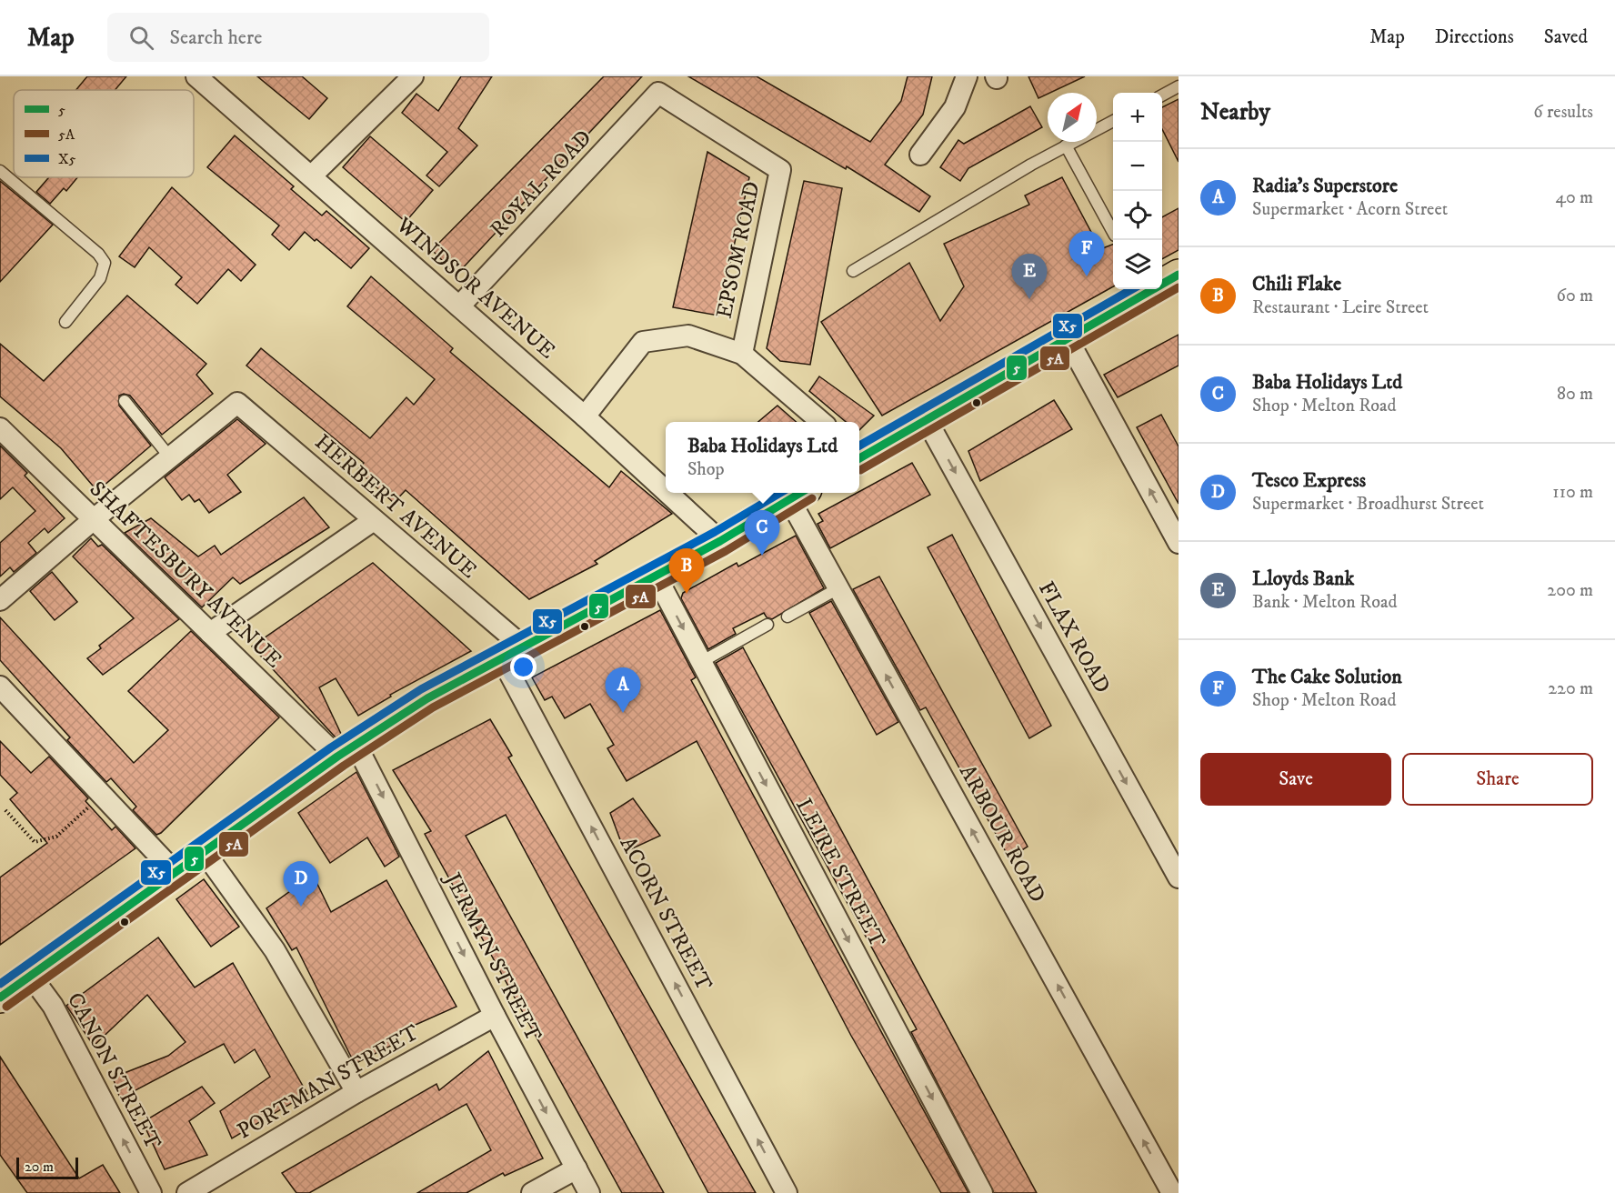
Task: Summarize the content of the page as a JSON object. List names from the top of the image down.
{
  "streets": {
    "street": [
      "ROYAL ROAD",
      "EPSOM ROAD",
      "WINDSOR AVENUE",
      "HERBERT AVENUE",
      "SHAFTESBURY AVENUE",
      "FLAX ROAD",
      "ARBOUR ROAD",
      "LEIRE STREET",
      "ACORN STREET",
      "JERMYN STREET",
      "CANON STREET",
      "PORTMAN STREET"
    ]
  },
  "crossings": [
    ["ROYAL ROAD", "EPSOM ROAD"],
    ["ROYAL ROAD", "WINDSOR AVENUE"],
    ["HERBERT AVENUE", "ACORN STREET"],
    ["SHAFTESBURY AVENUE", "JERMYN STREET"],
    ["JERMYN STREET", "PORTMAN STREET"]
  ],
  "one_way": [
    "ARBOUR ROAD",
    "LEIRE STREET",
    "ACORN STREET",
    "CANON STREET"
  ],
  "lines": ["transit line 5", "transit line 5A", "transit line X5"],
  "legend": ["5", "5A", "X5"],
  "scale_bar": "20 m",
  "north": "top right",
  "page": {
    "header": "Map",
    "search": "Search here",
    "nav": ["Map", "Directions", "Saved"],
    "heading": ["Nearby", "6 results"],
    "map_buttons": ["+", "−"],
    "list": [
      {
        "mark": "A",
        "name": "Radia's Superstore",
        "note": "Supermarket · Acorn Street",
        "value": "40 m"
      },
      {
        "mark": "B",
        "name": "Chili Flake",
        "note": "Restaurant · Leire Street",
        "value": "60 m"
      },
      {
        "mark": "C",
        "name": "Baba Holidays Ltd",
        "note": "Shop · Melton Road",
        "value": "80 m"
      },
      {
        "mark": "D",
        "name": "Tesco Express",
        "note": "Supermarket · Broadhurst Street",
        "value": "110 m"
      },
      {
        "mark": "E",
        "name": "Lloyds Bank",
        "note": "Bank · Melton Road",
        "value": "200 m"
      },
      {
        "mark": "F",
        "name": "The Cake Solution",
        "note": "Shop · Melton Road",
        "value": "220 m"
      }
    ],
    "pins": [
      "F",
      "E",
      "C",
      "B",
      "A",
      "D"
    ],
    "popup": ["Baba Holidays Ltd", "Shop"],
    "buttons": ["Save", "Share"],
    "scale": "20 m"
  }
}
